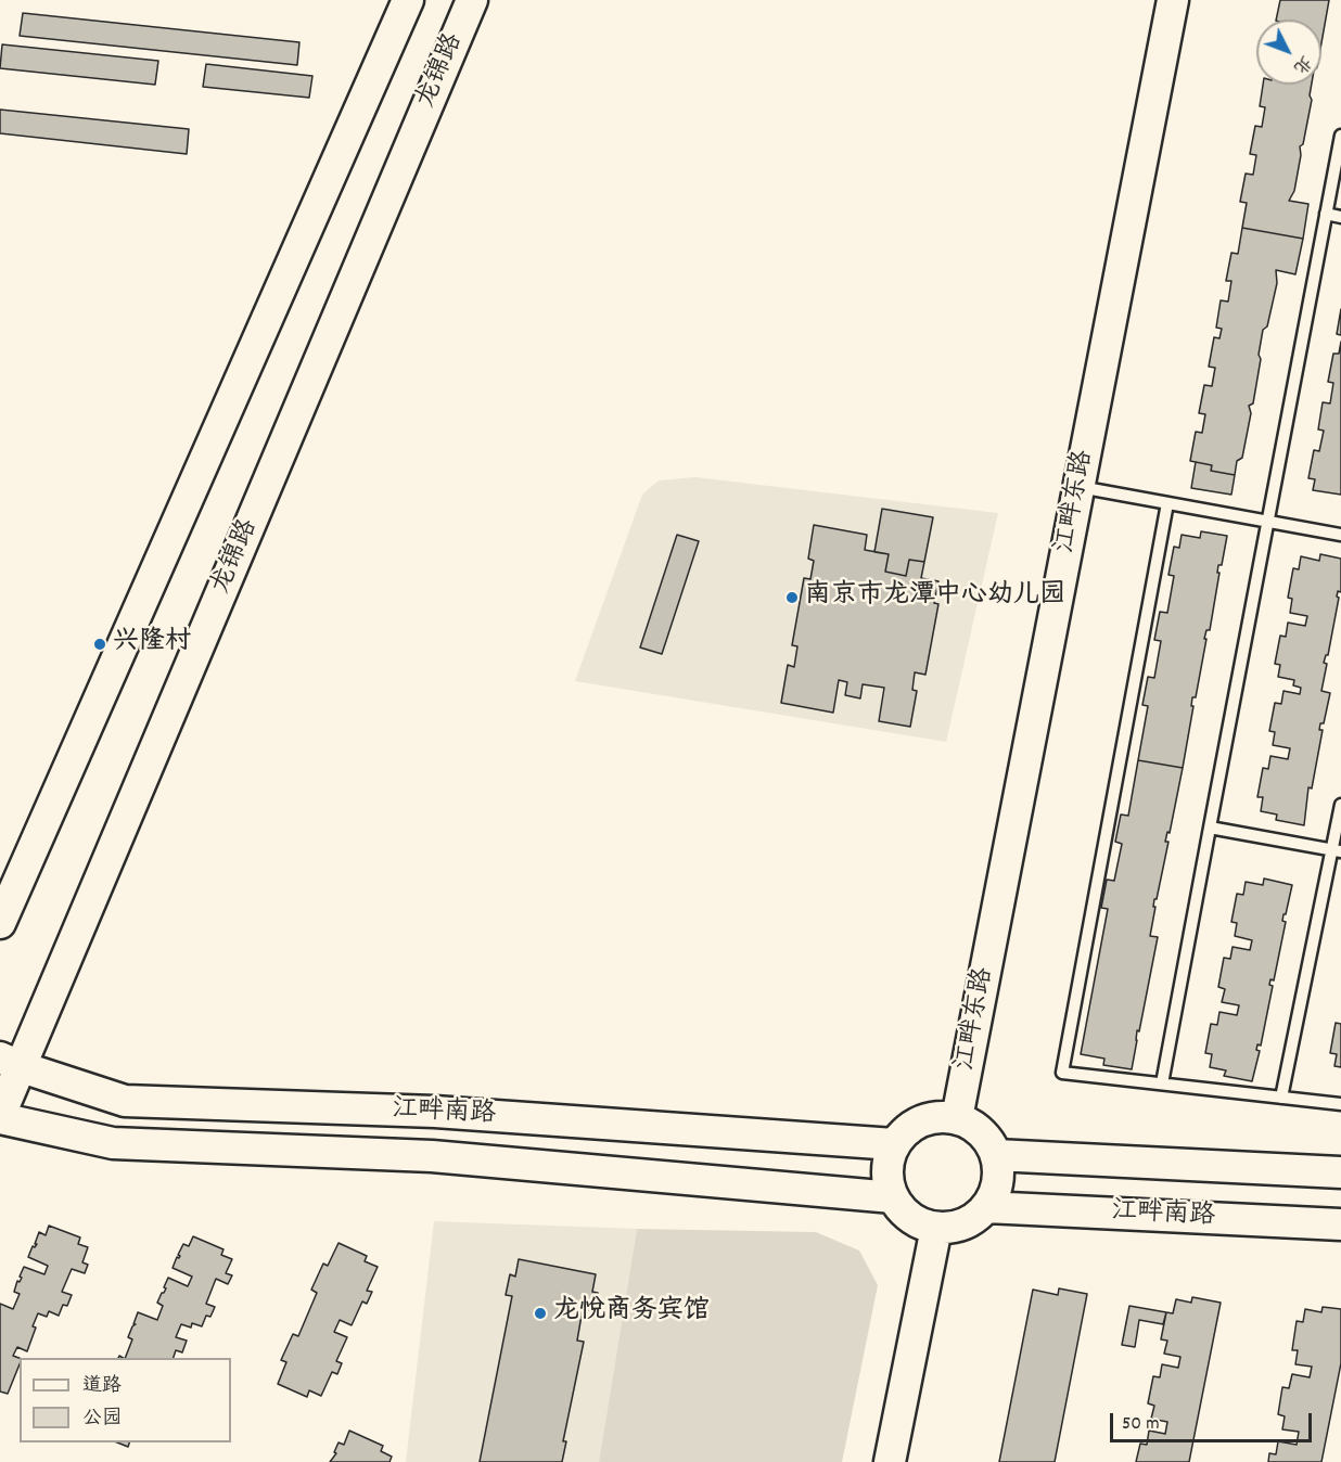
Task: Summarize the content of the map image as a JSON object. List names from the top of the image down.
{
  "streets": {
    "street": ["龙锦路", "江畔东路", "江畔南路"]
  },
  "crossings": [
    ["龙锦路", "江畔南路"],
    ["江畔东路", "江畔南路"]
  ],
  "places": ["南京市龙潭中心幼儿园", "兴隆村", "龙悦商务宾馆"],
  "legend": ["道路", "公园"],
  "scale_bar": "50 m",
  "north": "bottom right"
}
